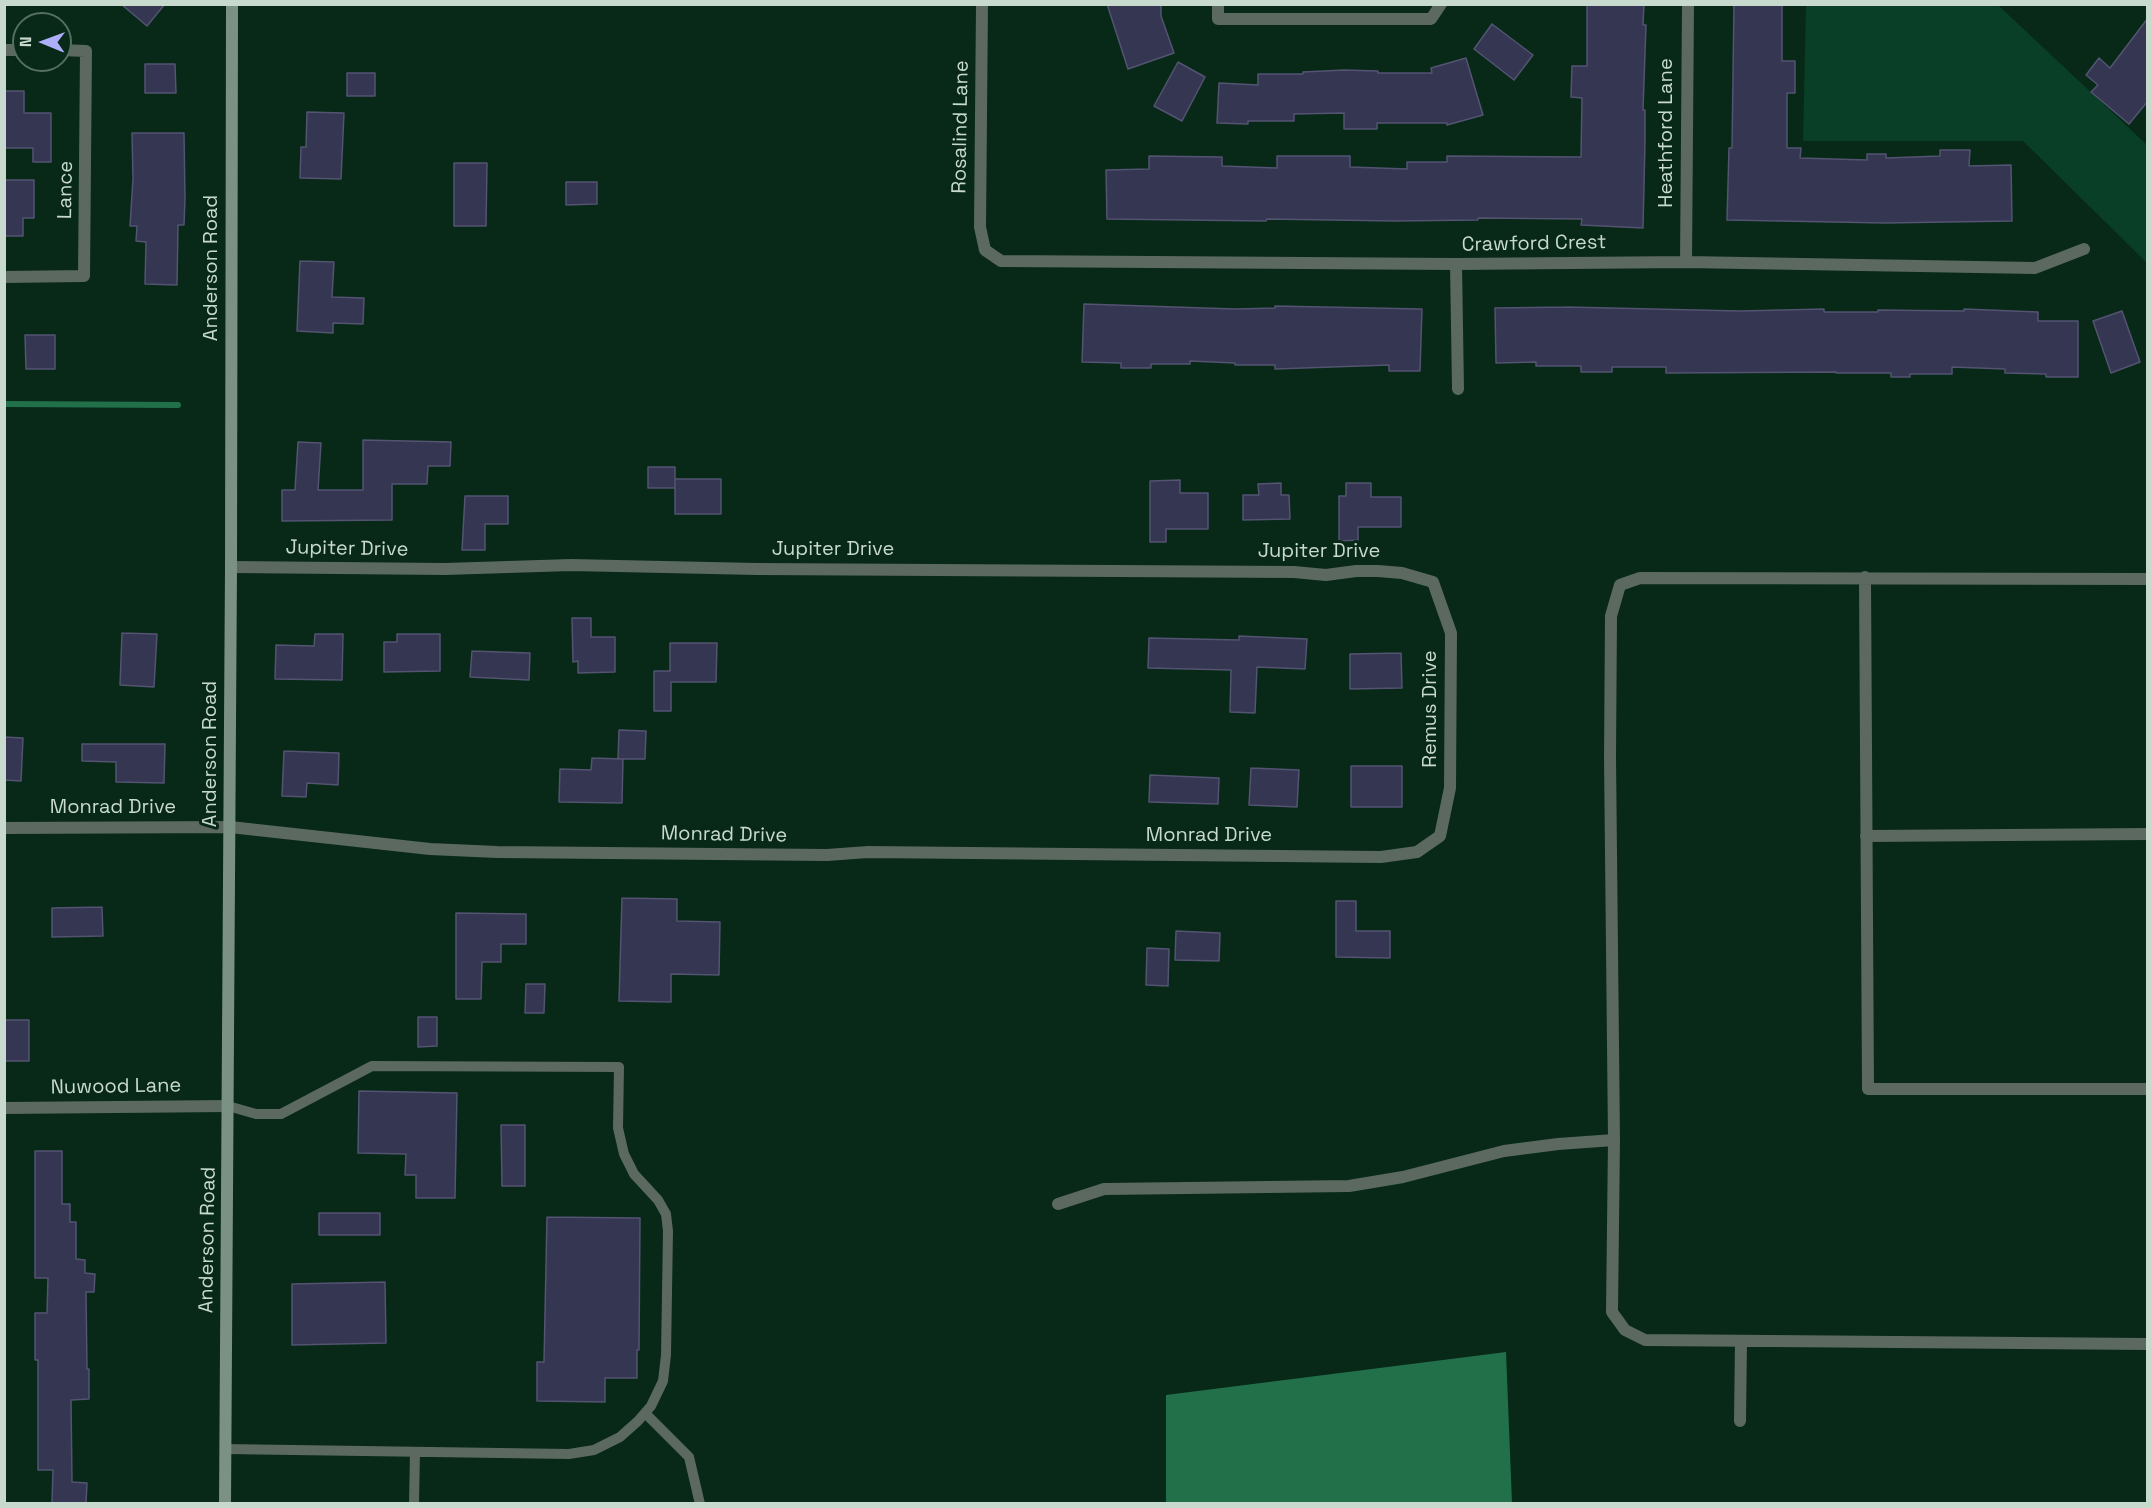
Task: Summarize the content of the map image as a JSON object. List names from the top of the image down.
{
  "streets": {
    "street": [
      "Rosalind Lane",
      "Heathford Lane",
      "Lance",
      "Crawford Crest",
      "Anderson Road",
      "Jupiter Drive",
      "Remus Drive",
      "Monrad Drive",
      "Nuwood Lane"
    ]
  },
  "crossings": [
    ["Rosalind Lane", "Crawford Crest"],
    ["Heathford Lane", "Crawford Crest"],
    ["Anderson Road", "Jupiter Drive"],
    ["Anderson Road", "Monrad Drive"],
    ["Anderson Road", "Nuwood Lane"],
    ["Jupiter Drive", "Remus Drive"],
    ["Remus Drive", "Monrad Drive"]
  ],
  "north": "left"
}
